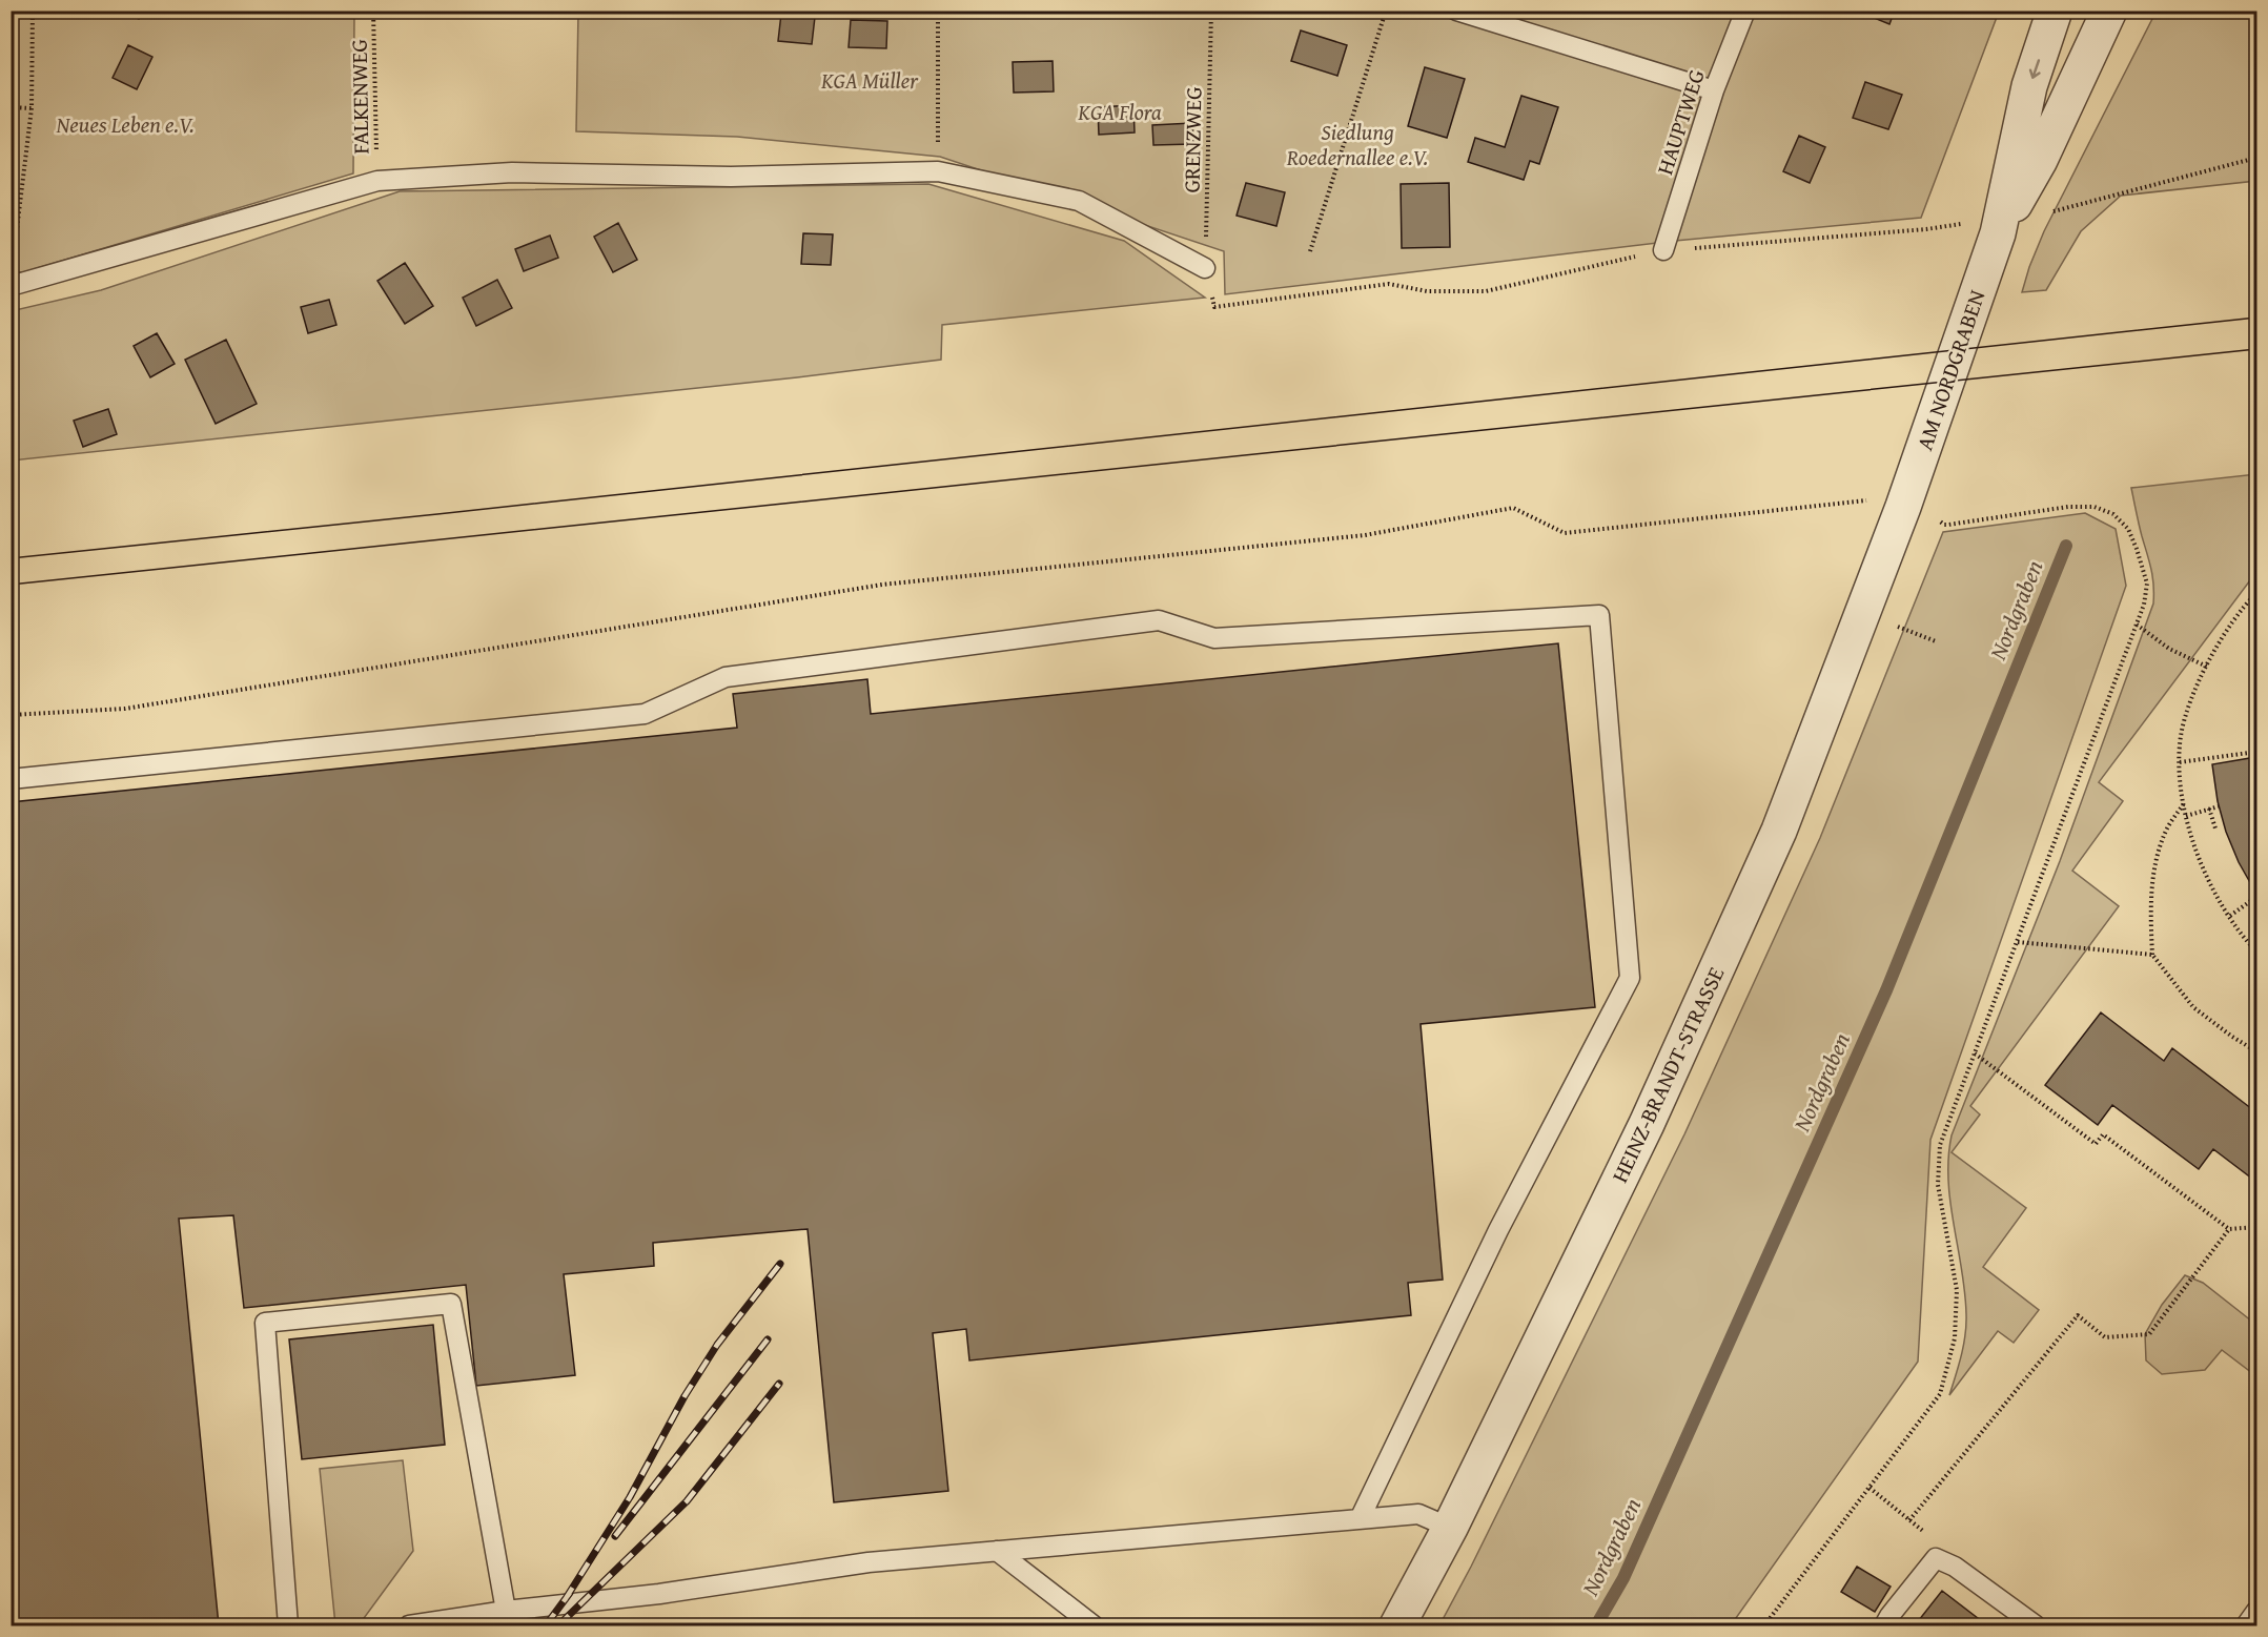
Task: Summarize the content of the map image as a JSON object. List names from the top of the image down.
{
  "streets": {
    "street": ["AM NORDGRABEN", "HEINZ-BRANDT-STRASSE"],
    "lane": ["HAUPTWEG"],
    "path": ["FALKENWEG", "GRENZWEG"]
  },
  "crossings": [
    ["HAUPTWEG", "GRENZWEG"],
    ["AM NORDGRABEN", "HEINZ-BRANDT-STRASSE"]
  ],
  "water": ["Nordgraben"],
  "parks": [
    "KGA Müller",
    "KGA Flora",
    "Neues Leben e.V.",
    "Siedlung Roedernallee e.V."
  ]
}
